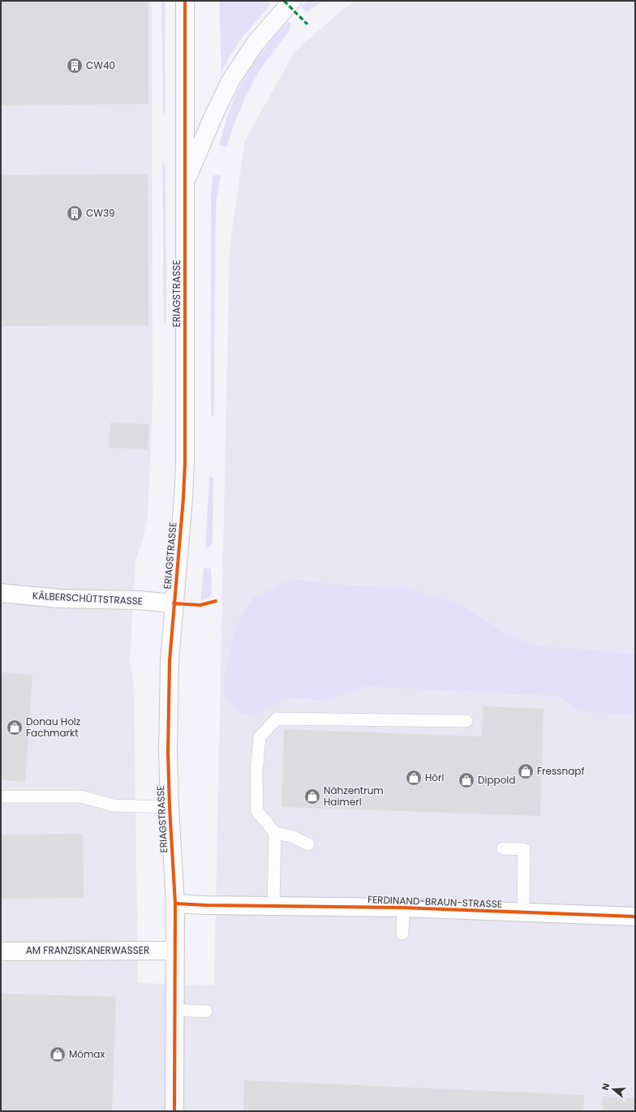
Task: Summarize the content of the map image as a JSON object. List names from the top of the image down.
{
  "streets": {
    "street": [
      "ERIAGSTRASSE",
      "KÄLBERSCHÜTTSTRASSE",
      "FERDINAND-BRAUN-STRASSE",
      "AM FRANZISKANERWASSER"
    ]
  },
  "crossings": [
    ["ERIAGSTRASSE", "KÄLBERSCHÜTTSTRASSE"],
    ["ERIAGSTRASSE", "FERDINAND-BRAUN-STRASSE"],
    ["ERIAGSTRASSE", "AM FRANZISKANERWASSER"]
  ],
  "places": {
    "building": ["CW40", "CW39"],
    "shop": [
      "Donau Holz Fachmarkt",
      "Fressnapf",
      "Hörl",
      "Dippold",
      "Nähzentrum Haimerl",
      "Mömax"
    ]
  },
  "north": "left"
}
